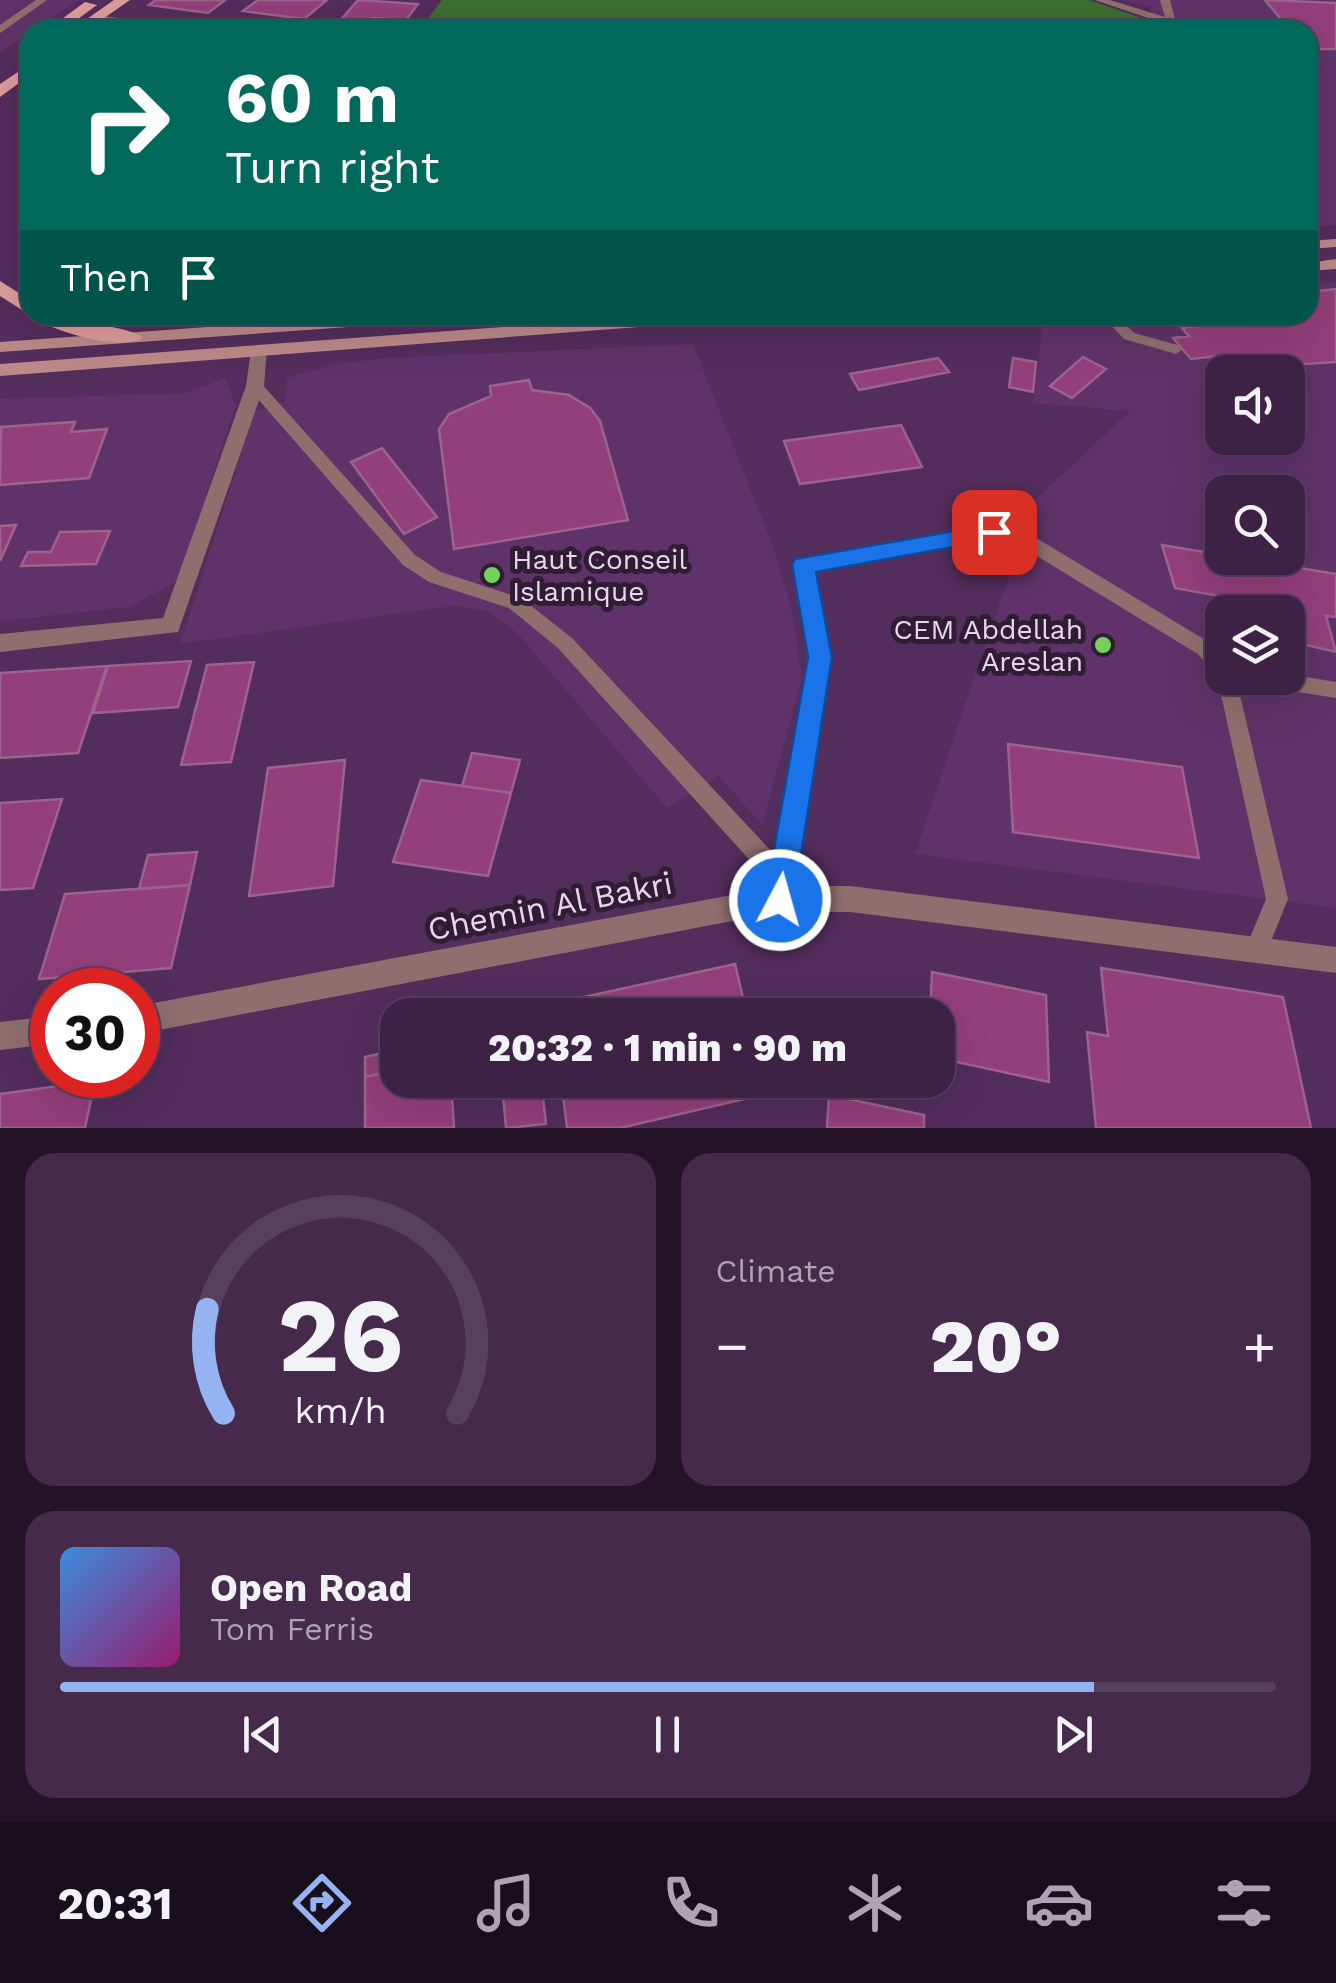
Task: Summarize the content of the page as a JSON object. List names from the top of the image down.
{
  "streets": {
    "street": ["Chemin Al Bakri"]
  },
  "places": ["Haut Conseil Islamique", "CEM Abdellah Areslan"],
  "page": {
    "turn": ["60 m", "Turn right"],
    "then": "Then",
    "limit": "30",
    "trip": "20:32 · 1 min · 90 m",
    "tile": "Climate",
    "heat": ["−", "20°", "+"],
    "song": ["Open Road", "Tom Ferris"],
    "tabs": "20:31",
    "gauge": ["26", "km/h"]
  }
}
